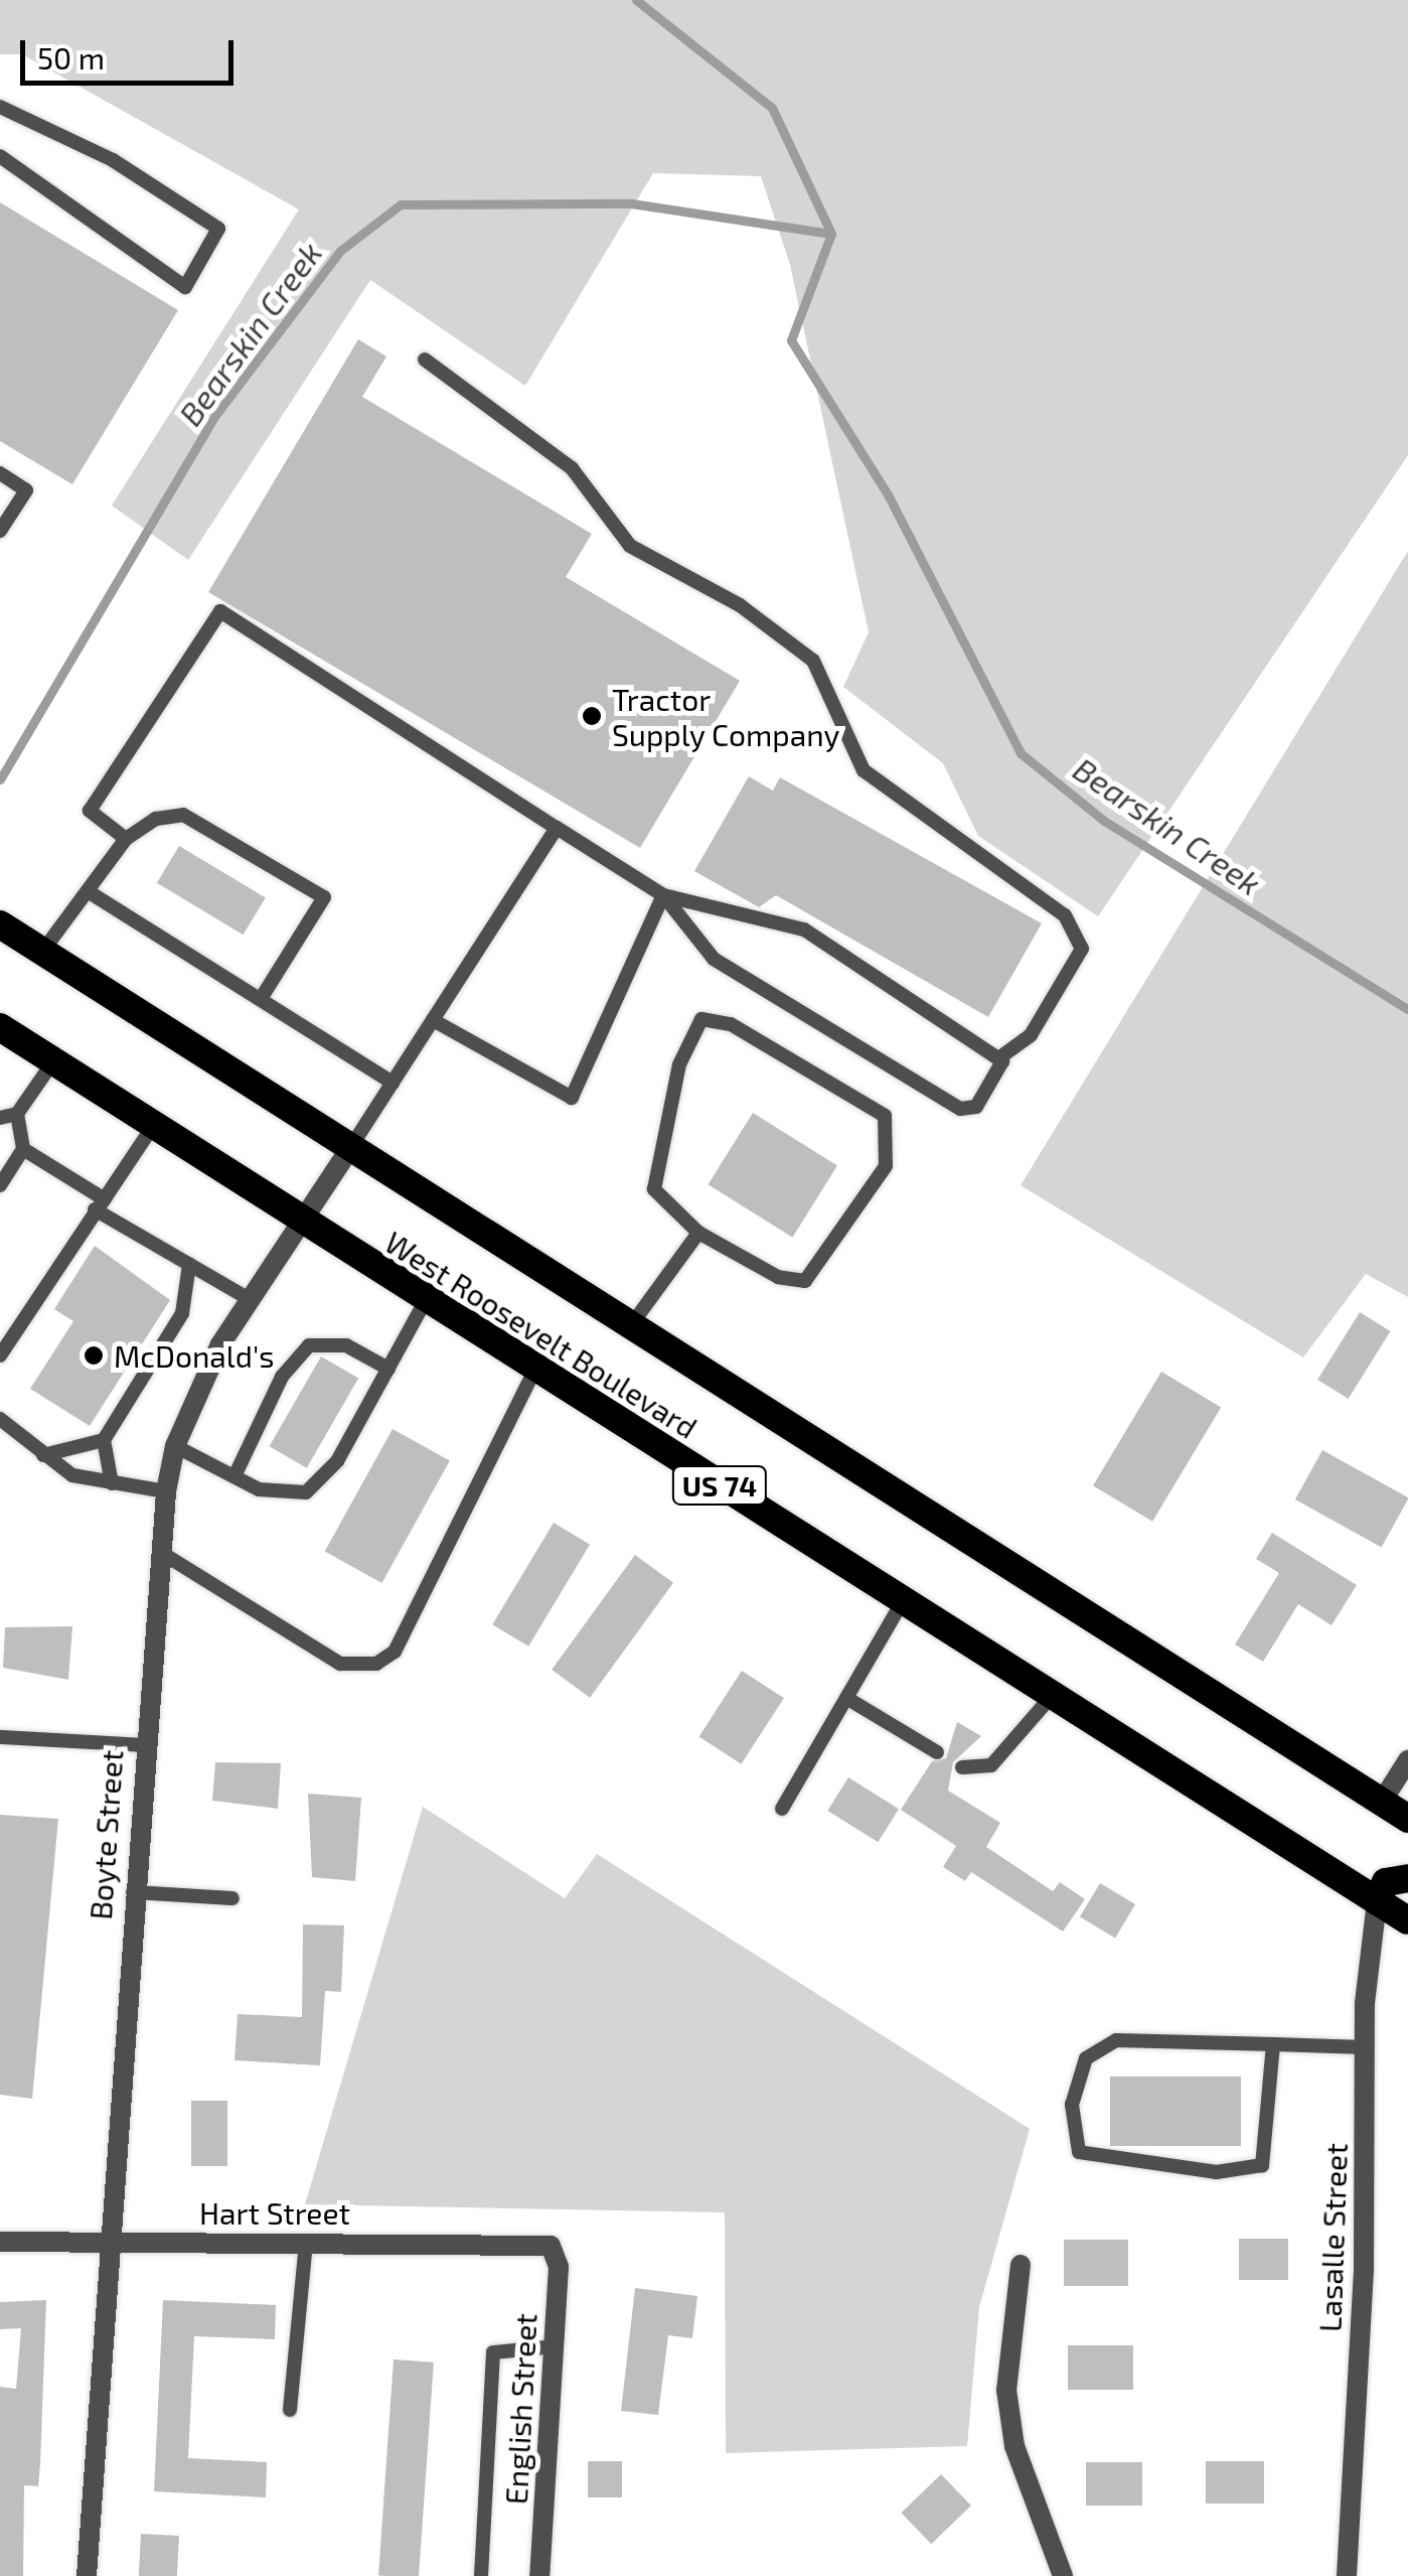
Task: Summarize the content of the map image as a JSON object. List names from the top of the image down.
{
  "streets": {
    "highway": ["West Roosevelt Boulevard", "US 74"],
    "street": [
      "Boyte Street",
      "Hart Street",
      "Lasalle Street",
      "English Street"
    ]
  },
  "crossings": [
    ["West Roosevelt Boulevard", "Boyte Street"],
    ["West Roosevelt Boulevard", "Lasalle Street"],
    ["Boyte Street", "Hart Street"],
    ["Hart Street", "English Street"]
  ],
  "water": ["Bearskin Creek"],
  "places": ["Tractor Supply Company", "McDonald's"],
  "scale_bar": "50 m"
}
